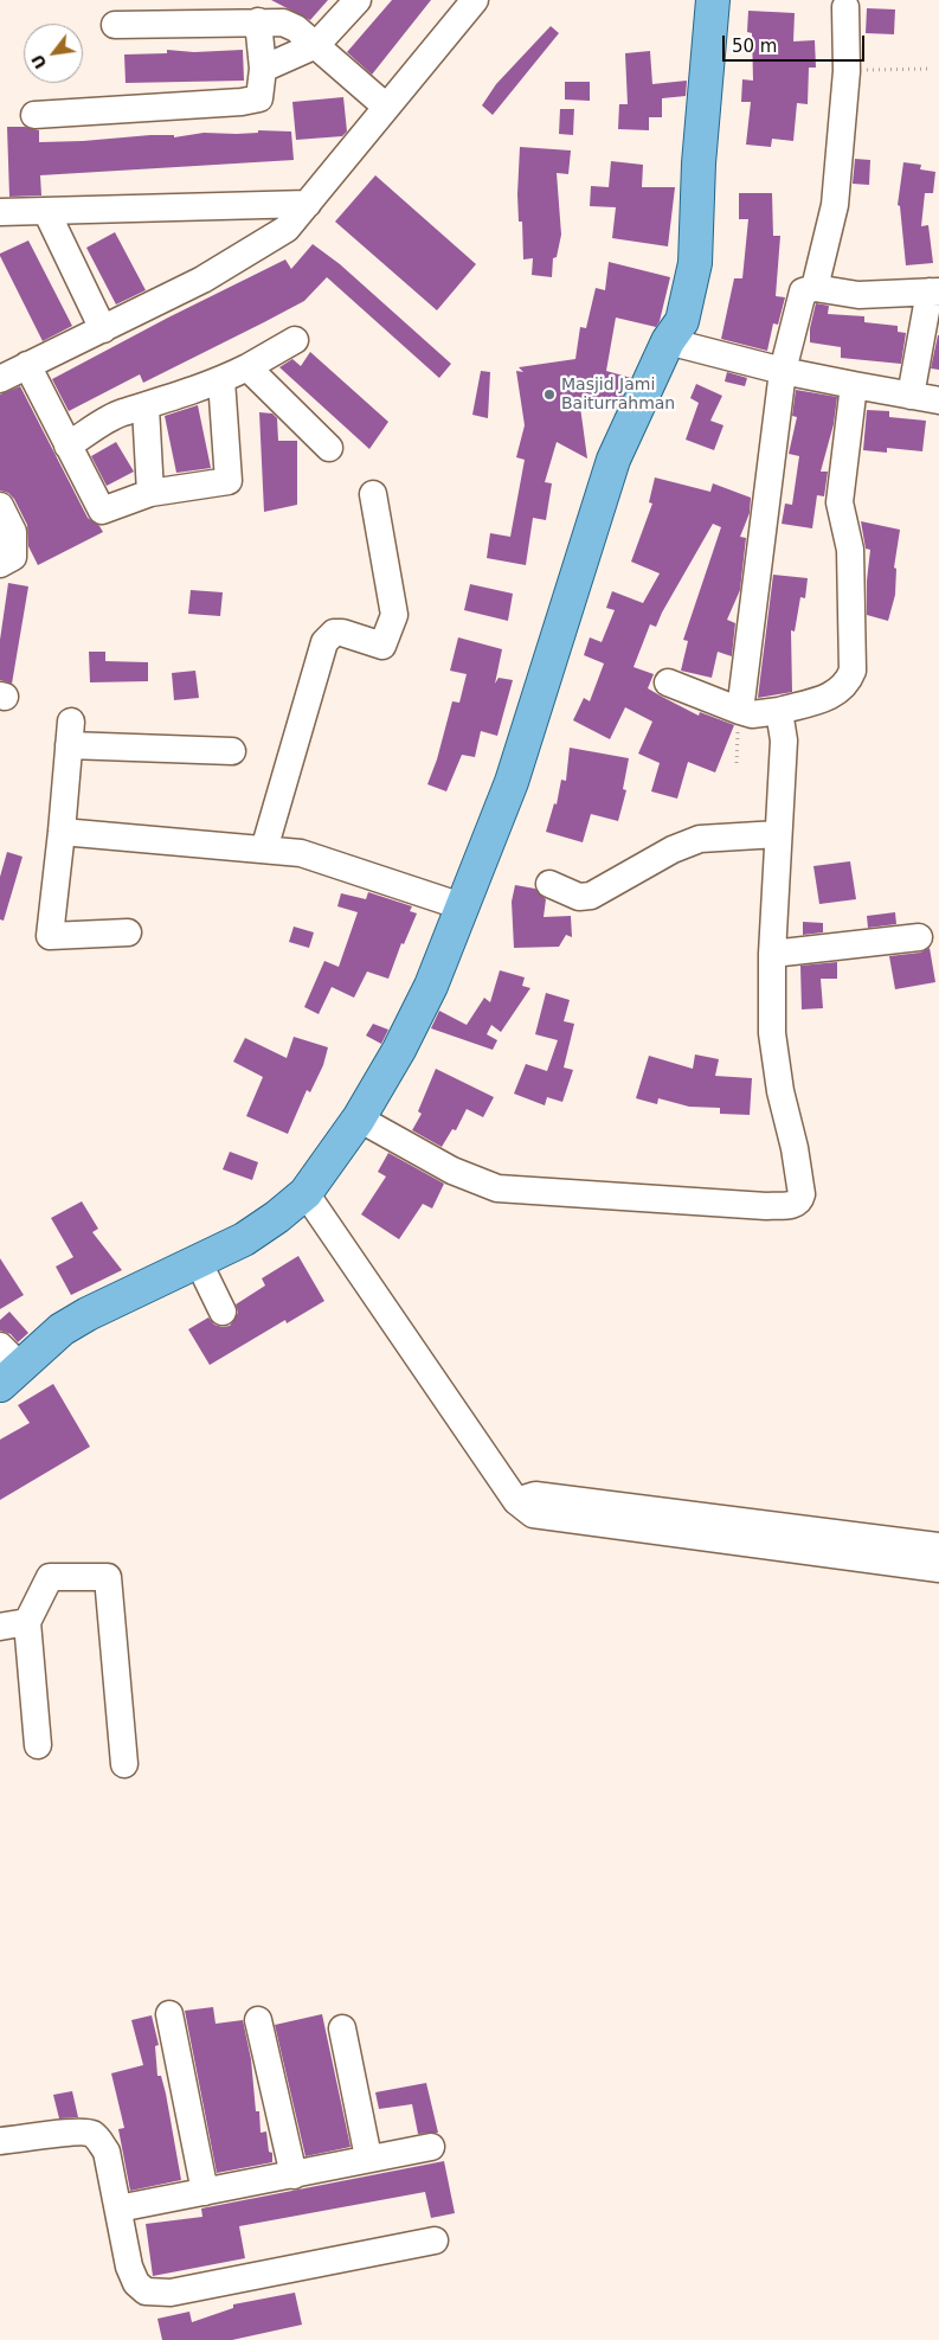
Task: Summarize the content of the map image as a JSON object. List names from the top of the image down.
{
  "places": ["Masjid Jami Baiturrahman"],
  "scale_bar": "50 m",
  "north": "bottom left"
}
